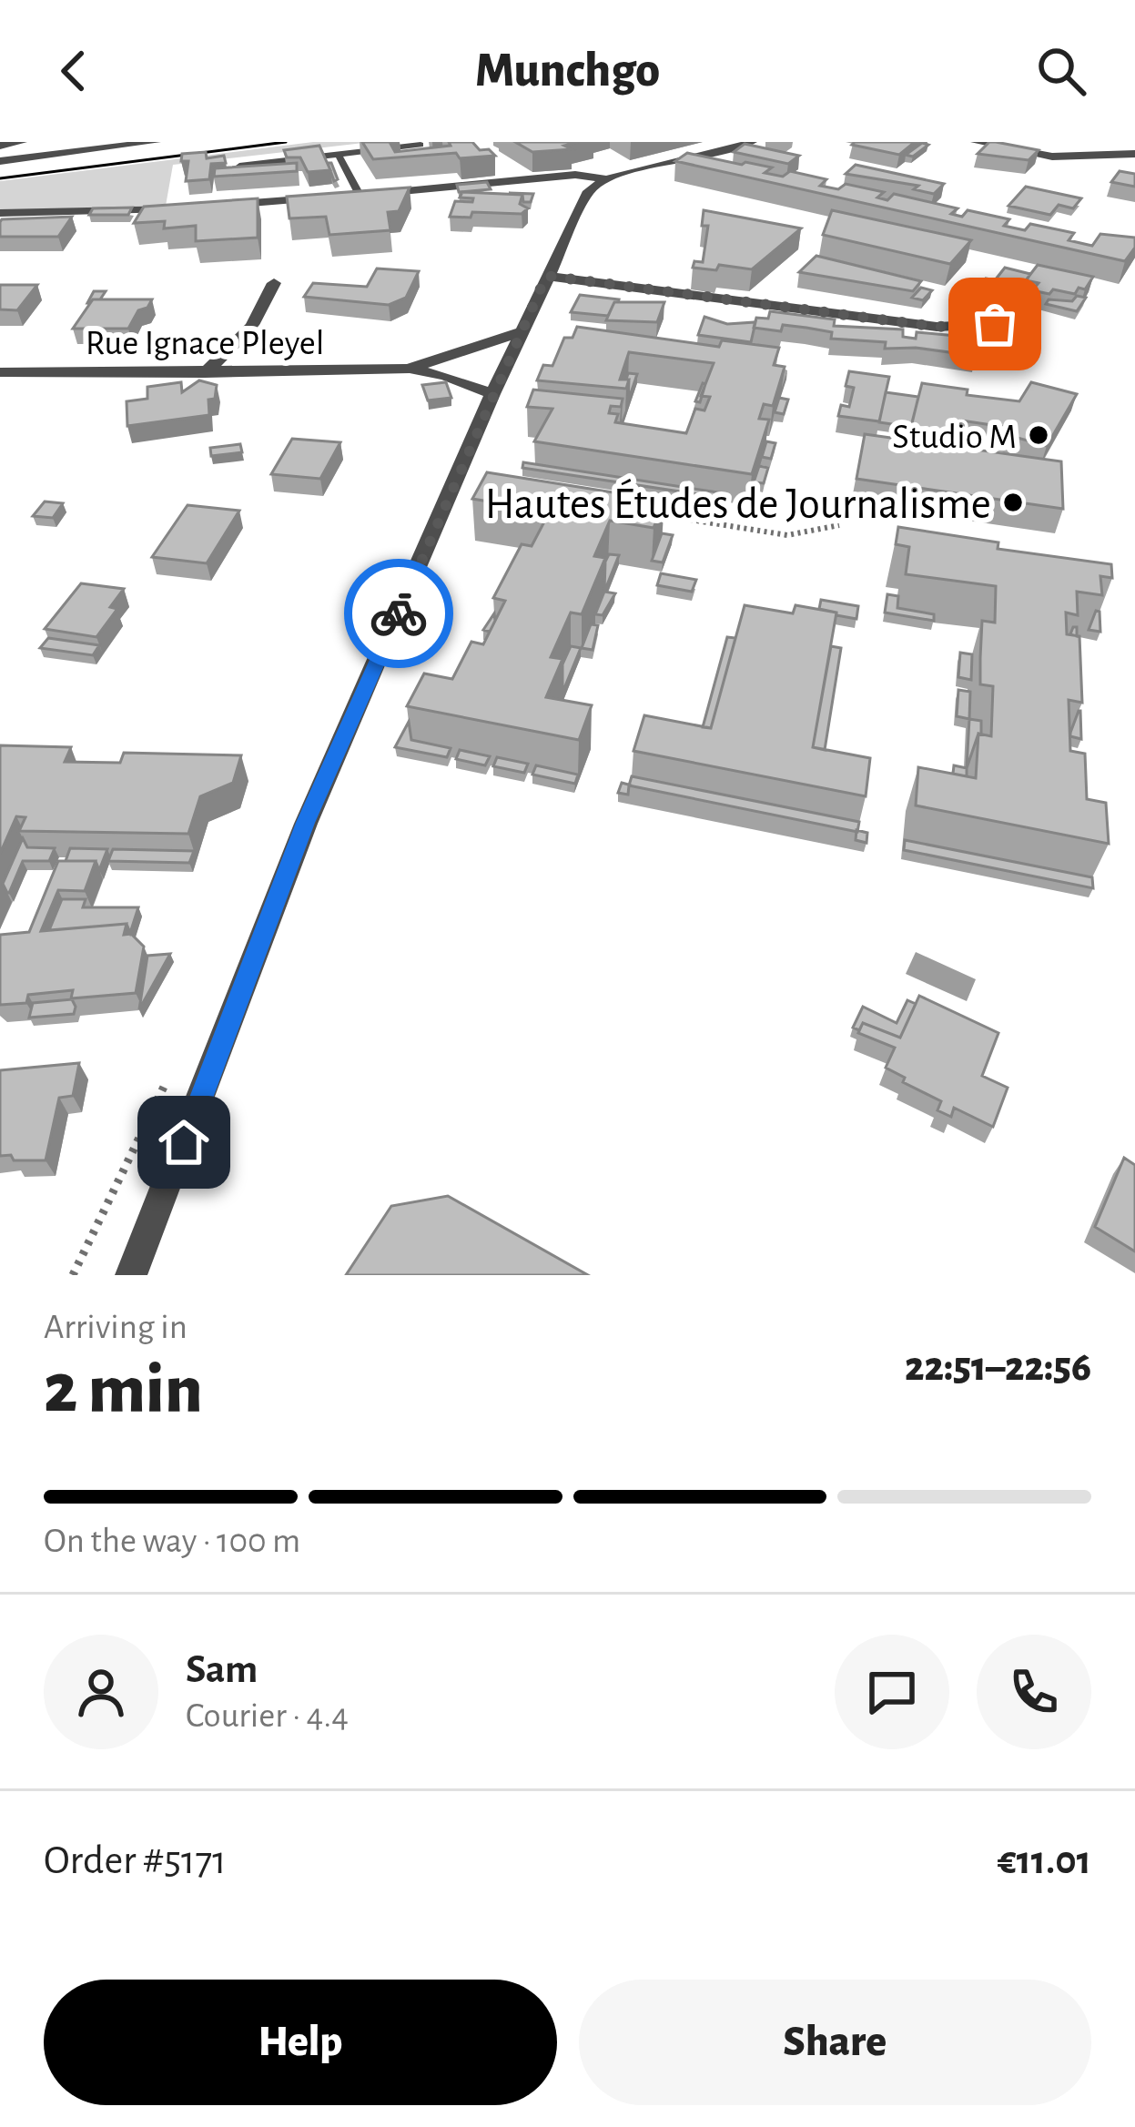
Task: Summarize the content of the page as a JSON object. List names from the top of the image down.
{
  "streets": {
    "street": ["Rue Ignace Pleyel"]
  },
  "places": ["Studio M", "Hautes Études de Journalisme"],
  "page": {
    "header": "Munchgo",
    "heading": ["2 min", "Arriving in", "22:51–22:56"],
    "panel": [
      "Sam",
      "Courier · 4.4",
      "Order #5171",
      "€11.01"
    ],
    "bar": "On the way · 100 m",
    "buttons": ["Help", "Share"]
  }
}
